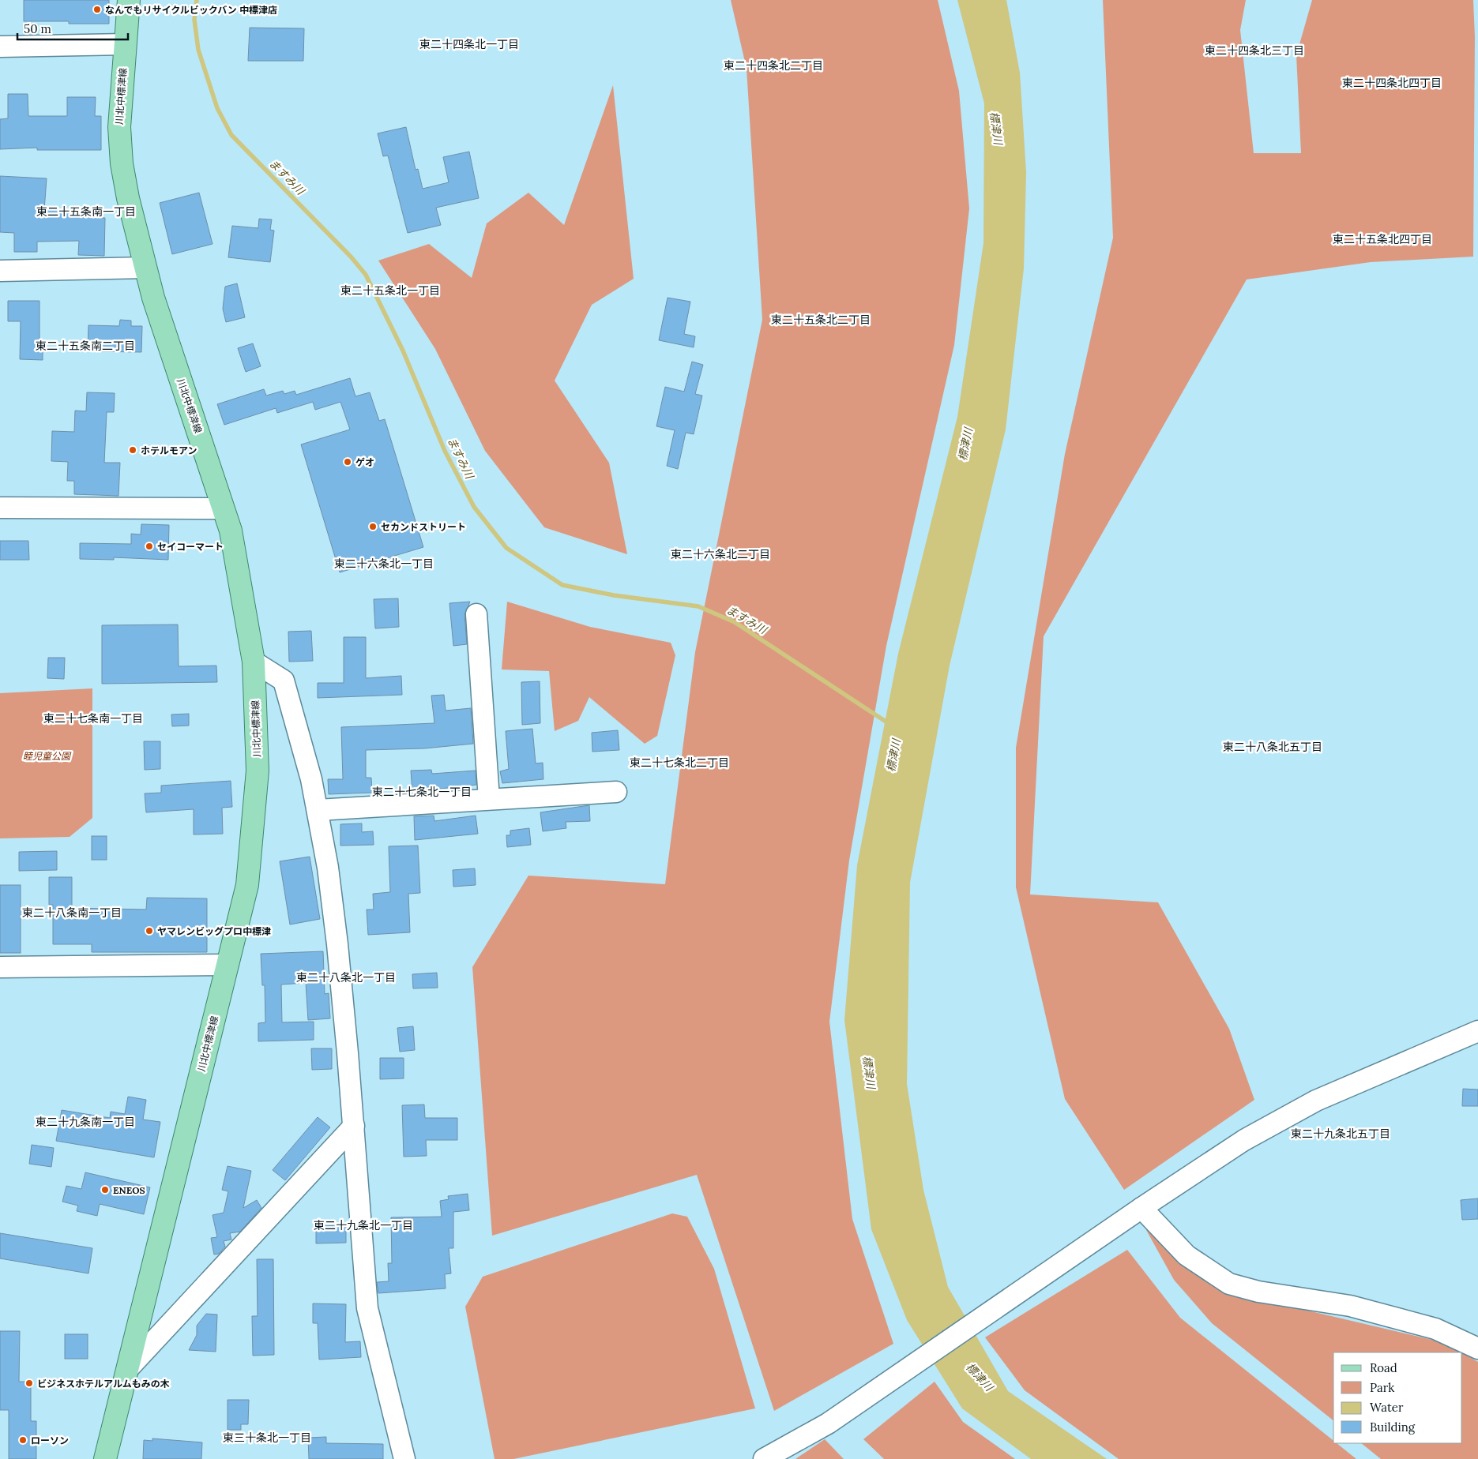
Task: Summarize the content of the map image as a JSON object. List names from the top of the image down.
{
  "streets": {
    "main road": ["川北中標津線"]
  },
  "districts": [
    "東二十四条北一丁目",
    "東二十四条北三丁目",
    "東二十四条北二丁目",
    "東二十四条北四丁目",
    "東二十五条南一丁目",
    "東二十五条北四丁目",
    "東二十五条北一丁目",
    "東二十五条北二丁目",
    "東二十五条南二丁目",
    "東二十六条北二丁目",
    "東二十六条北一丁目",
    "東二十七条南一丁目",
    "東二十八条北五丁目",
    "東二十七条北二丁目",
    "東二十七条北一丁目",
    "東二十八条南一丁目",
    "東二十八条北一丁目",
    "東二十九条南一丁目",
    "東二十九条北五丁目",
    "東二十九条北一丁目",
    "東三十条北一丁目"
  ],
  "water": ["標津川", "ますみ川"],
  "parks": ["睦児童公園"],
  "places": [
    "なんでもリサイクルビックバン 中標津店",
    "ホテルモアン",
    "ゲオ",
    "セカンドストリート",
    "セイコーマート",
    "ヤマレンビッグプロ中標津",
    "ENEOS",
    "ビジネスホテルアルムもみの木",
    "ローソン"
  ],
  "legend": [
    "Road",
    "Park",
    "Water",
    "Building"
  ],
  "scale_bar": "50 m"
}
